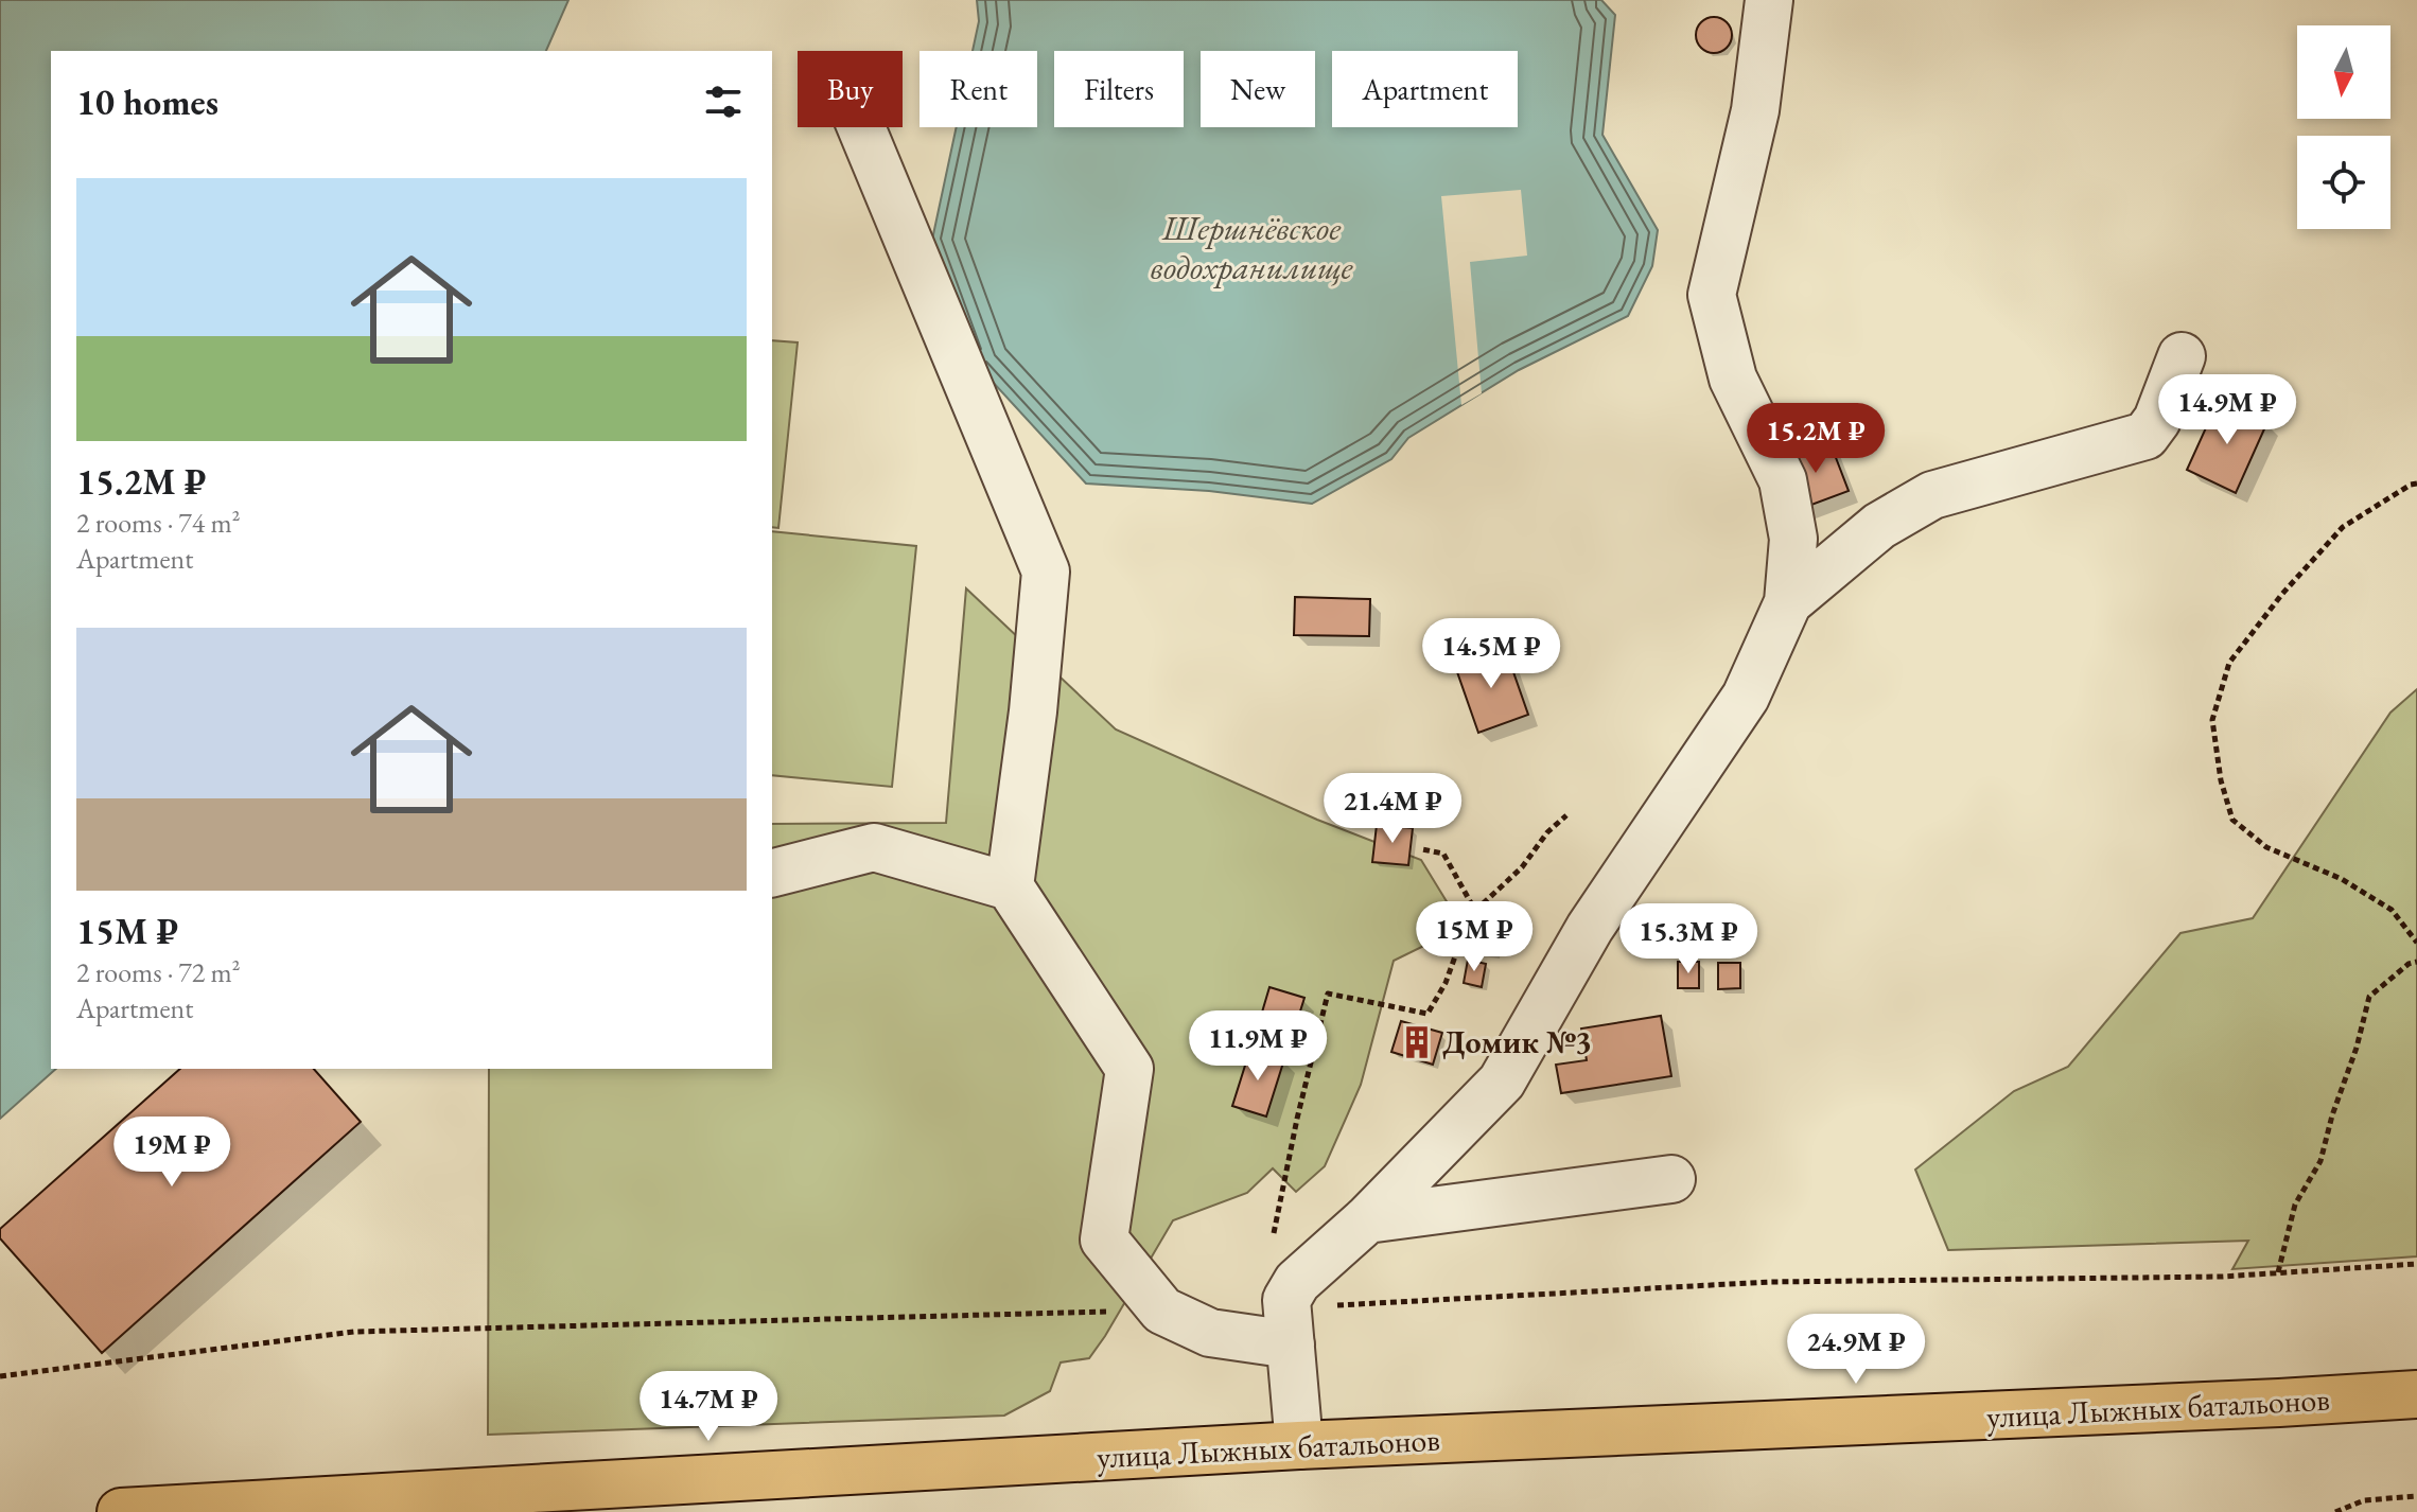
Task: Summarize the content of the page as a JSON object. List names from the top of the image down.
{
  "streets": {
    "main road": ["улица Лыжных батальонов"]
  },
  "water": ["Шершнёвское водохранилище"],
  "places": {
    "building": ["Домик №3"]
  },
  "north": "bottom",
  "page": {
    "chip": [
      "Buy",
      "Rent",
      "Filters",
      "New",
      "Apartment"
    ],
    "heading": "10 homes",
    "list": [
      {
        "name": "15.2M ₽",
        "note": "2 rooms · 74 m² · Apartment"
      },
      {
        "name": "15M ₽",
        "note": "2 rooms · 72 m² · Apartment"
      }
    ],
    "price": [
      "14.9M ₽",
      "15.2M ₽",
      "14.5M ₽",
      "21.4M ₽",
      "15M ₽",
      "15.3M ₽",
      "11.9M ₽",
      "19M ₽",
      "24.9M ₽",
      "14.7M ₽"
    ]
  }
}
